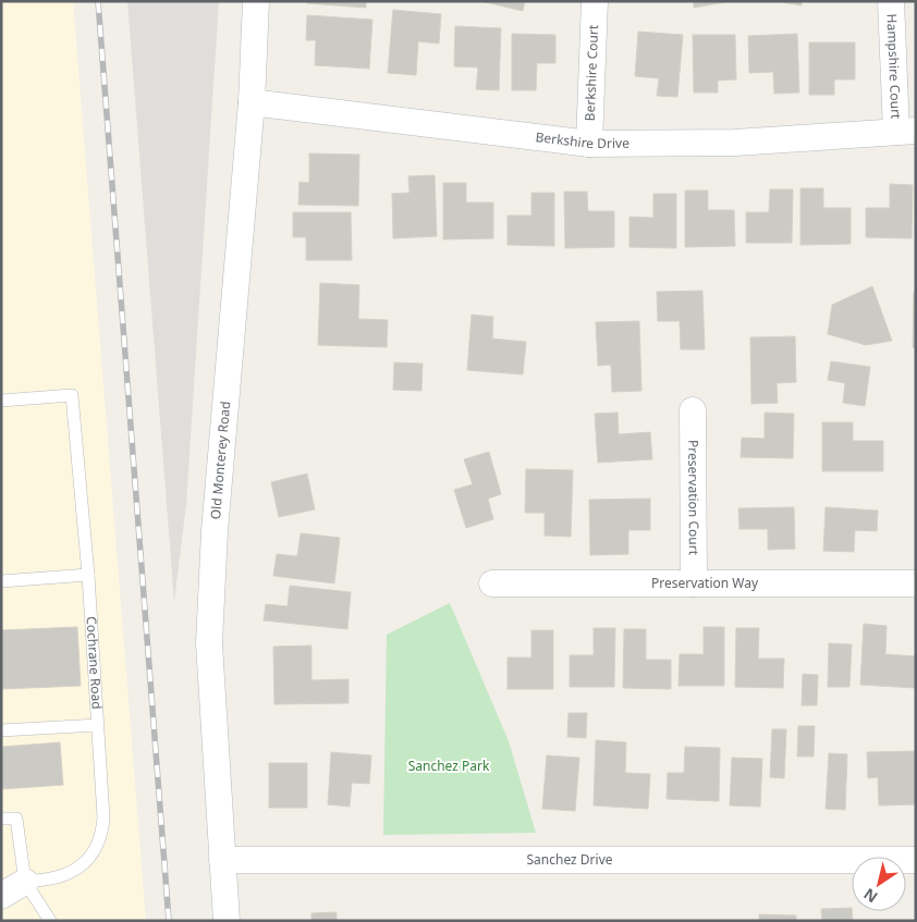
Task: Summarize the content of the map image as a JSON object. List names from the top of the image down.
{
  "streets": {
    "street": [
      "Hampshire Court",
      "Berkshire Court",
      "Berkshire Drive",
      "Old Monterey Road",
      "Preservation Court",
      "Preservation Way",
      "Cochrane Road",
      "Sanchez Drive"
    ]
  },
  "crossings": [
    ["Hampshire Court", "Berkshire Drive"],
    ["Berkshire Court", "Berkshire Drive"],
    ["Berkshire Drive", "Old Monterey Road"],
    ["Old Monterey Road", "Sanchez Drive"],
    ["Preservation Court", "Preservation Way"]
  ],
  "parks": ["Sanchez Park"],
  "north": "bottom left"
}
